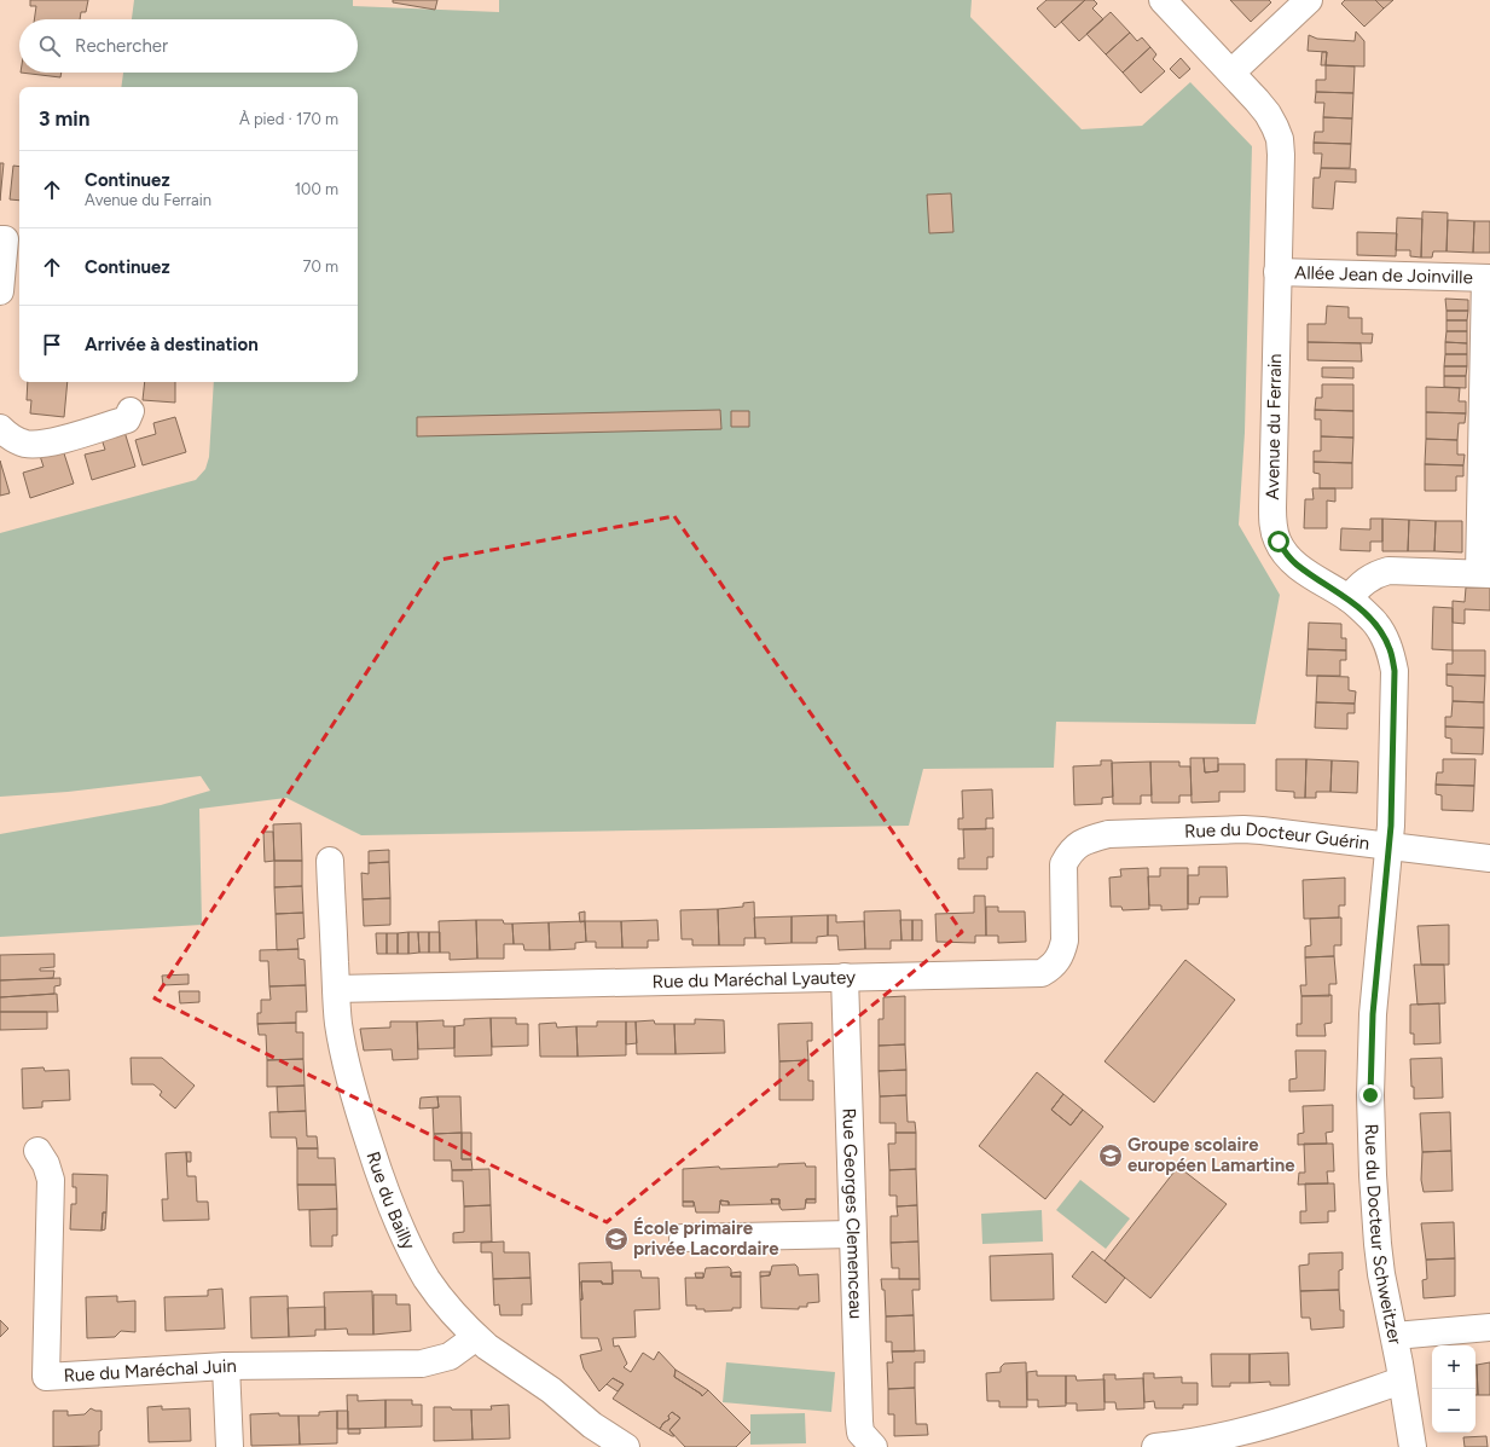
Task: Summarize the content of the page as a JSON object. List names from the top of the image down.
{
  "streets": {
    "street": [
      "Allée Jean de Joinville",
      "Avenue du Ferrain",
      "Rue du Docteur Guérin",
      "Rue du Maréchal Lyautey",
      "Rue du Bailly",
      "Rue Georges Clemenceau",
      "Rue du Docteur Schweitzer",
      "Rue du Maréchal Juin"
    ]
  },
  "crossings": [
    ["Allée Jean de Joinville", "Avenue du Ferrain"],
    ["Avenue du Ferrain", "Rue du Docteur Guérin"],
    ["Avenue du Ferrain", "Rue du Docteur Schweitzer"],
    ["Rue du Docteur Guérin", "Rue du Maréchal Lyautey"],
    ["Rue du Docteur Guérin", "Rue du Docteur Schweitzer"],
    ["Rue du Maréchal Lyautey", "Rue du Bailly"],
    ["Rue du Maréchal Lyautey", "Rue Georges Clemenceau"],
    ["Rue du Bailly", "Rue du Maréchal Juin"]
  ],
  "places": {
    "school or university": ["Groupe scolaire européen Lamartine", "École primaire privée Lacordaire"]
  },
  "page": {
    "search": "Rechercher",
    "heading": ["3 min", "À pied · 170 m"],
    "list": [
      ["Continuez", "Avenue du Ferrain", "100 m"],
      ["Continuez", "70 m"],
      "Arrivée à destination"
    ],
    "map_buttons": ["+", "−"]
  }
}
